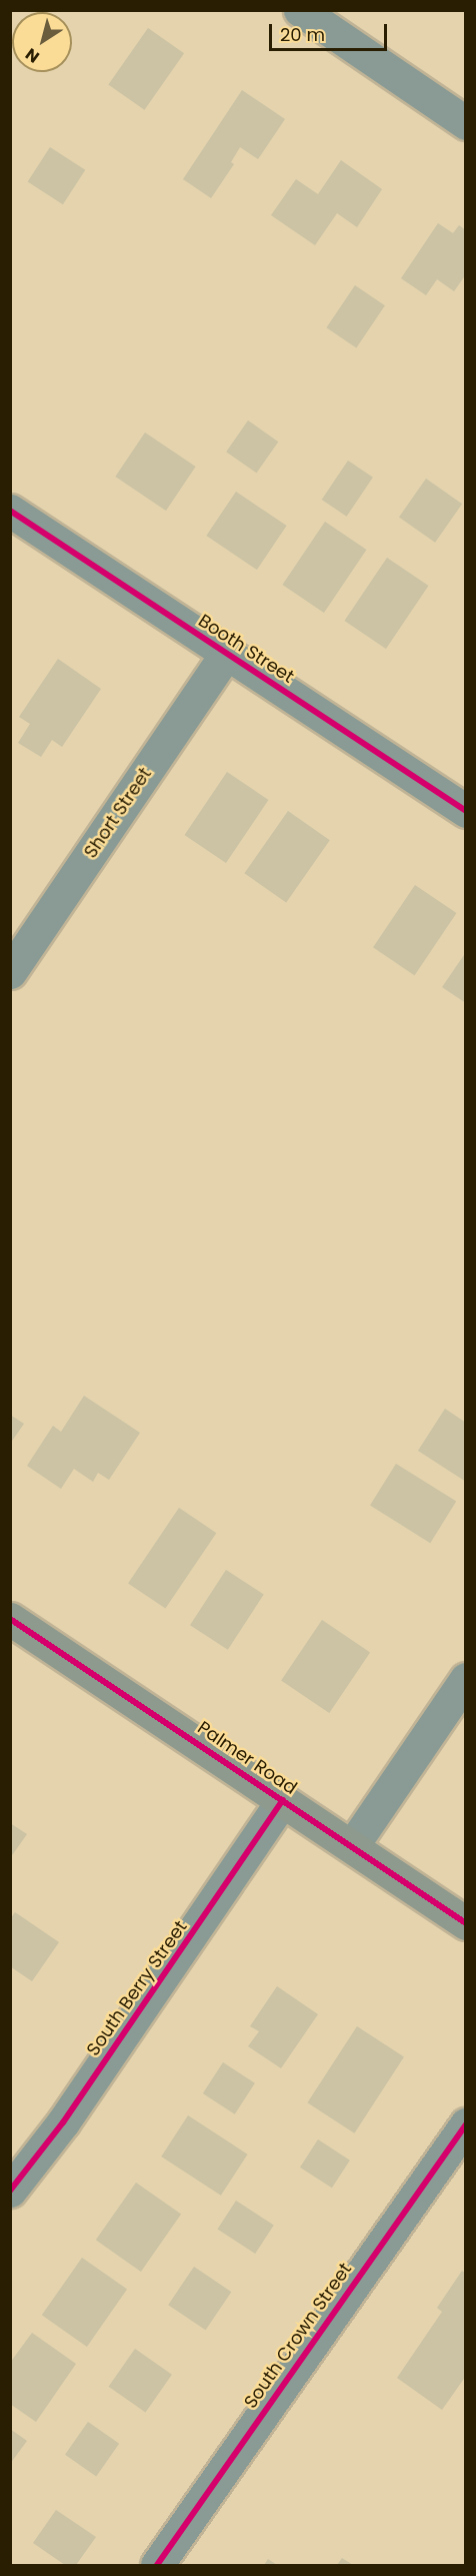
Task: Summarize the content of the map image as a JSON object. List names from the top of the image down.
{
  "streets": {
    "street": [
      "Booth Street",
      "Short Street",
      "Palmer Road",
      "South Berry Street",
      "South Crown Street"
    ]
  },
  "crossings": [
    ["Booth Street", "Short Street"],
    ["Palmer Road", "South Berry Street"]
  ],
  "scale_bar": "20 m",
  "north": "bottom left"
}
